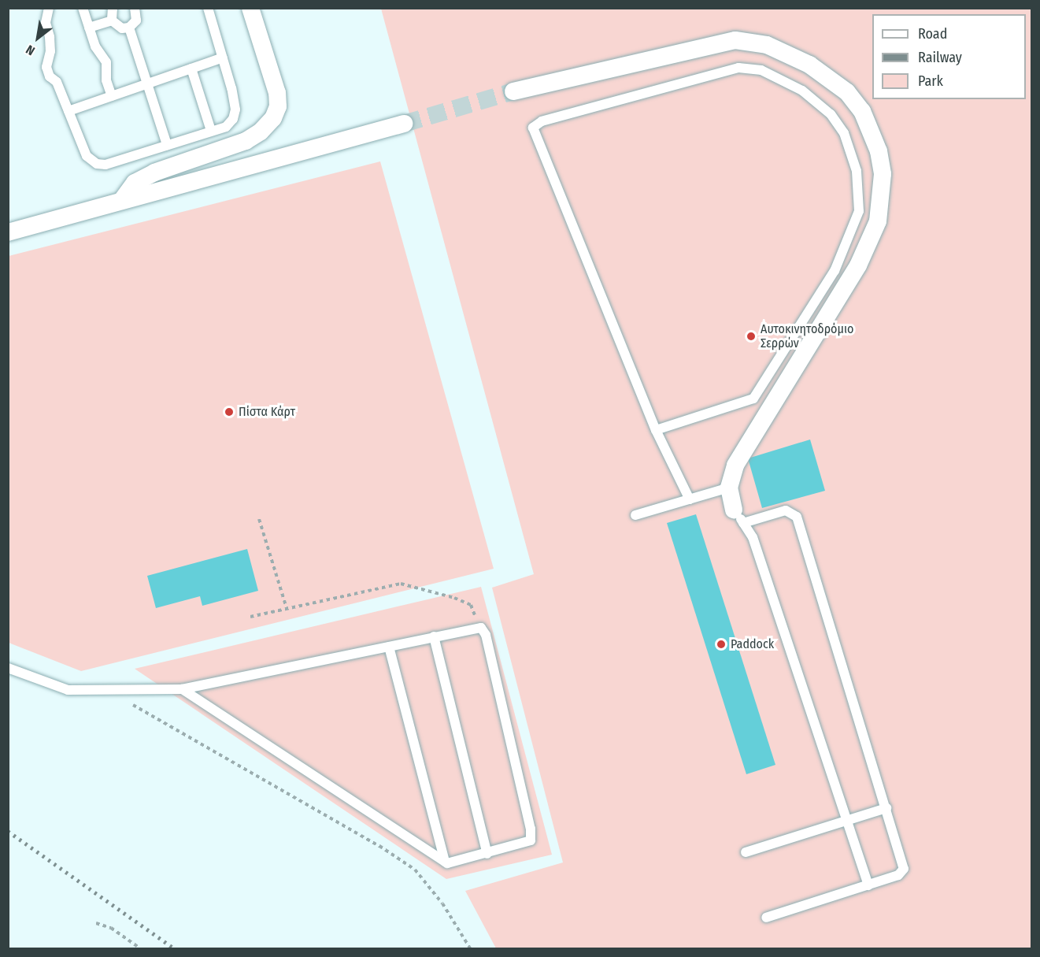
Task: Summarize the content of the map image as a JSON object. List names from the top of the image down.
{
  "places": ["Αυτοκινητοδρόμιο Σερρών", "Πίστα Κάρτ", "Paddock"],
  "legend": ["Road", "Railway", "Park"],
  "north": "bottom left"
}
